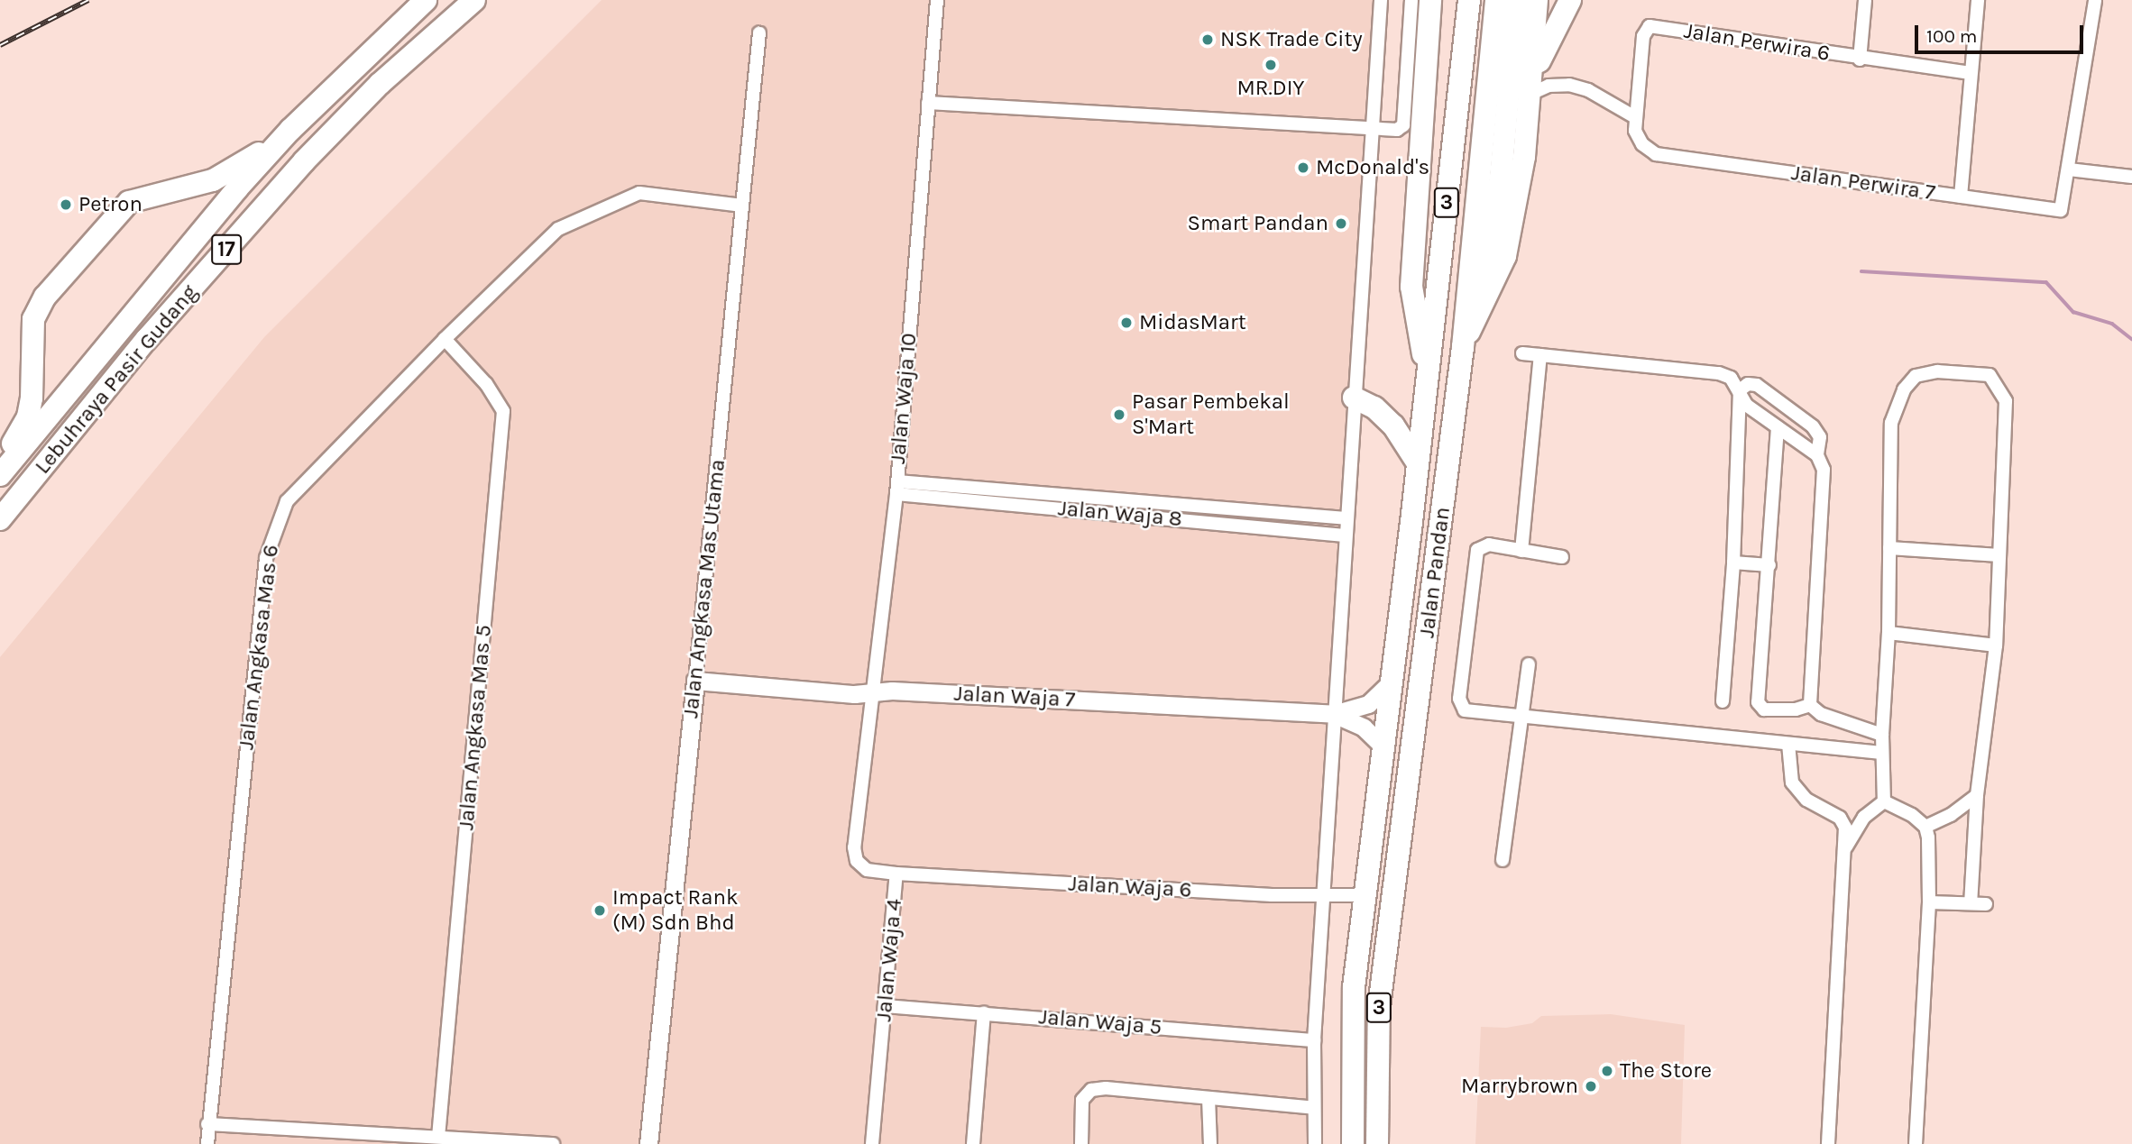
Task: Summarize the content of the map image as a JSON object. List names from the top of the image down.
{
  "streets": {
    "highway": [
      "3",
      "17",
      "Lebuhraya Pasir Gudang",
      "Jalan Pandan"
    ],
    "street": [
      "Jalan Perwira 6",
      "Jalan Perwira 7",
      "Jalan Waja 10",
      "Jalan Waja 8",
      "Jalan Angkasa Mas Utama",
      "Jalan Angkasa Mas 6",
      "Jalan Waja 7",
      "Jalan Angkasa Mas 5",
      "Jalan Waja 6",
      "Jalan Waja 4",
      "Jalan Waja 5"
    ]
  },
  "crossings": [
    ["Jalan Perwira 6", "Jalan Perwira 7"],
    ["Jalan Waja 10", "Jalan Waja 8"],
    ["Jalan Waja 10", "Jalan Waja 7"],
    ["Jalan Waja 10", "Jalan Waja 4"],
    ["Jalan Pandan", "Jalan Waja 7"],
    ["Jalan Pandan", "Jalan Waja 6"],
    ["Jalan Angkasa Mas Utama", "Jalan Angkasa Mas 6"],
    ["Jalan Angkasa Mas Utama", "Jalan Waja 7"],
    ["Jalan Angkasa Mas 6", "Jalan Angkasa Mas 5"],
    ["Jalan Waja 7", "Jalan Waja 4"],
    ["Jalan Waja 6", "Jalan Waja 4"],
    ["Jalan Waja 4", "Jalan Waja 5"]
  ],
  "places": [
    "NSK Trade City",
    "MR.DIY",
    "McDonald's",
    "Petron",
    "Smart Pandan",
    "MidasMart",
    "Pasar Pembekal S'Mart",
    "Impact Rank (M) Sdn Bhd",
    "The Store",
    "Marrybrown"
  ],
  "scale_bar": "100 m"
}
